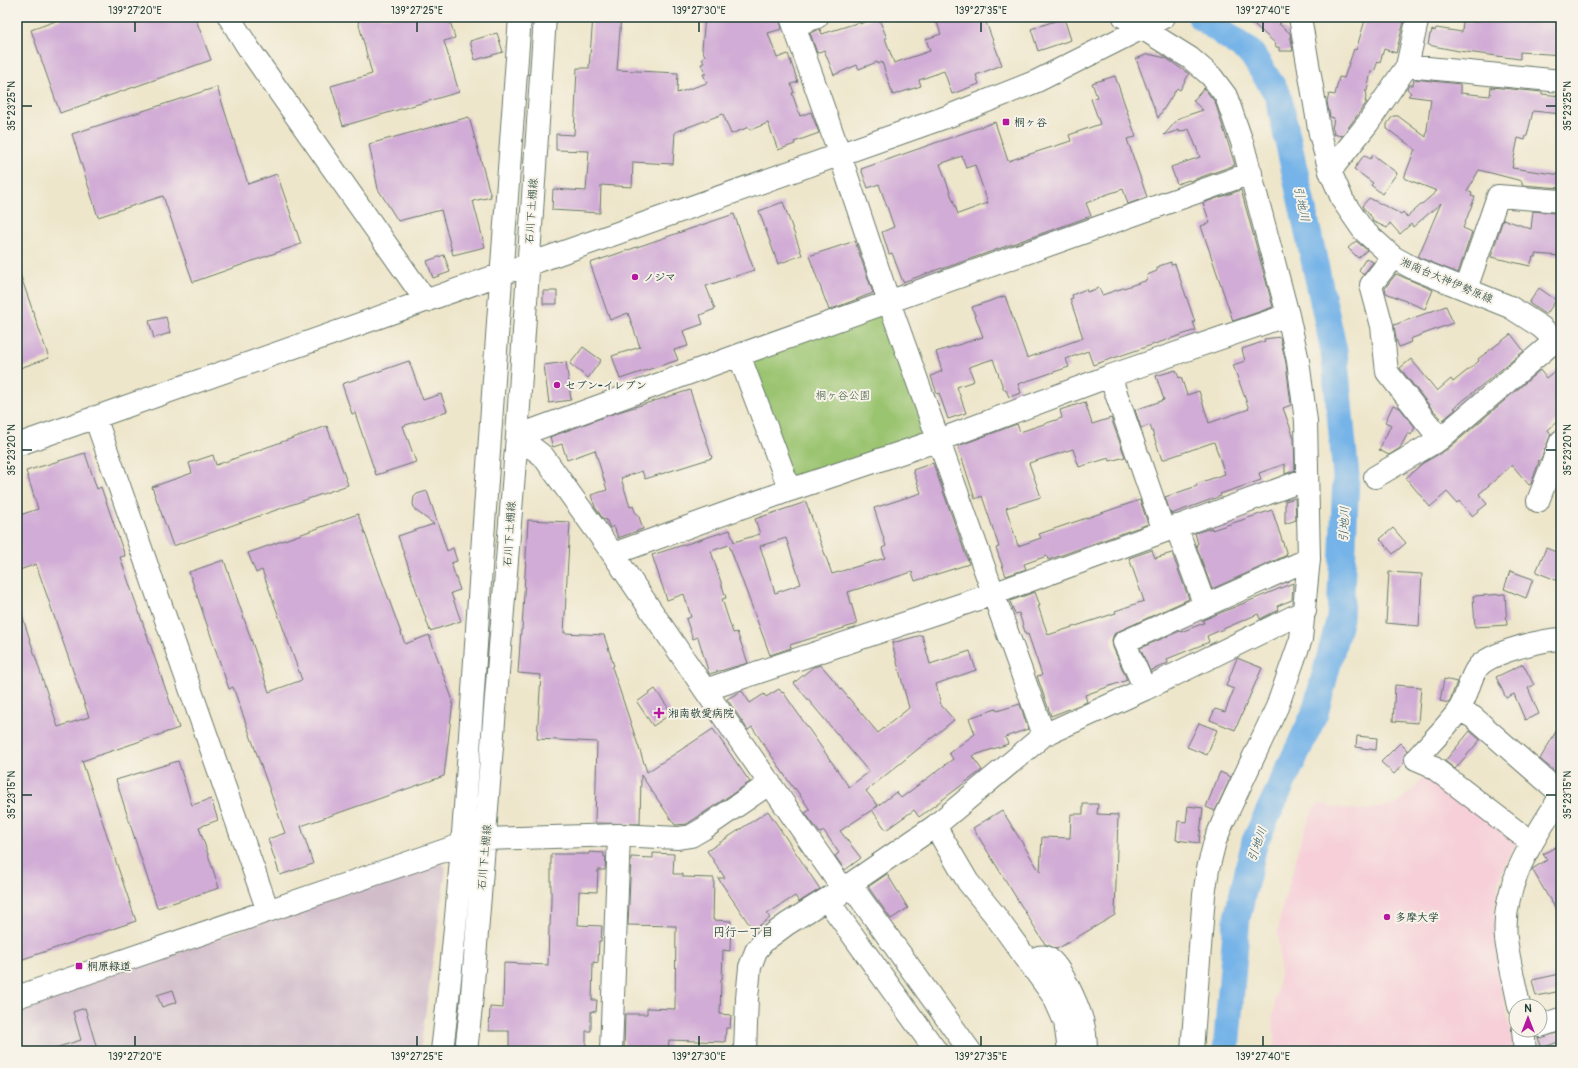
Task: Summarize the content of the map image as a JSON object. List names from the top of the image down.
{
  "streets": {
    "street": ["石川下土棚線", "湘南台大神伊勢原線"]
  },
  "districts": ["円行一丁目"],
  "water": ["引地川"],
  "parks": ["桐ヶ谷公園"],
  "places": {
    "transit": ["桐ヶ谷", "桐原緑道"],
    "other": ["ノジマ", "セブン-イレブン", "多摩大学"],
    "health": ["湘南敬愛病院"]
  },
  "north": "top",
  "coordinates": [
    "139°27'20\"E",
    "139°27'25\"E",
    "139°27'30\"E",
    "139°27'35\"E",
    "139°27'40\"E",
    "35°23'25\"N",
    "35°23'20\"N",
    "35°23'15\"N"
  ]
}
